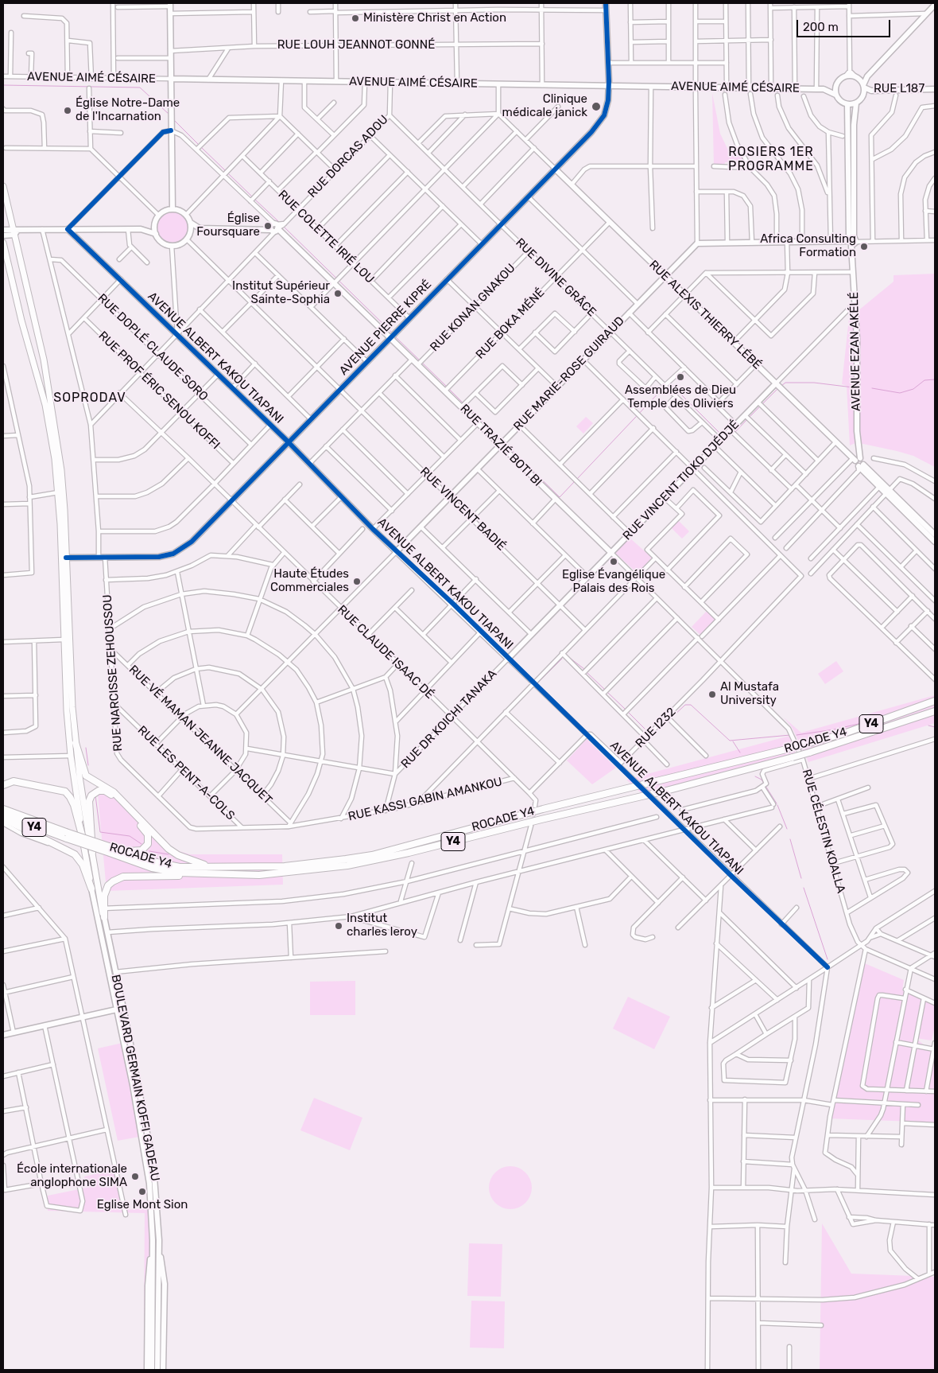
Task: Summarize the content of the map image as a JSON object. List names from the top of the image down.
{
  "streets": {
    "highway": ["Y4", "ROCADE Y4"],
    "main road": ["BOULEVARD GERMAIN KOFFI GADEAU"],
    "street": [
      "RUE LOUH JEANNOT GONNÉ",
      "AVENUE AIMÉ CÉSAIRE",
      "RUE L187",
      "RUE DORCAS ADOU",
      "RUE COLETTE IRIÉ LOU",
      "RUE DIVINE GRÂCE",
      "RUE KONAN GNAKOU",
      "RUE ALEXIS THIERRY LÉBÉ",
      "RUE BOKA MÉNÉ",
      "AVENUE PIERRE KIPRÉ",
      "RUE DOPLÉ CLAUDE SORO",
      "AVENUE EZAN AKÉLÉ",
      "AVENUE ALBERT KAKOU TIAPANI",
      "RUE MARIE-ROSE GUIRAUD",
      "RUE PROF ÉRIC SENOU KOFFI",
      "RUE TRAZIÉ BOTI BI",
      "RUE VINCENT TIOKO DJÉDJÉ",
      "RUE VINCENT BADIÉ",
      "RUE CLAUDE ISAAC DÉ",
      "RUE NARCISSE ZEHOUSSOU",
      "RUE DR KOICHI TANAKA",
      "RUE I232",
      "RUE VÉ MAMAN JEANNE JACQUET",
      "RUE LES PENT-A-COLS",
      "RUE KASSI GABIN AMANKOU",
      "RUE CÉLESTIN KOALLA"
    ]
  },
  "crossings": [
    ["AVENUE AIMÉ CÉSAIRE", "RUE L187"],
    ["AVENUE AIMÉ CÉSAIRE", "RUE DORCAS ADOU"],
    ["AVENUE AIMÉ CÉSAIRE", "AVENUE PIERRE KIPRÉ"],
    ["RUE DORCAS ADOU", "RUE COLETTE IRIÉ LOU"],
    ["RUE DORCAS ADOU", "RUE DIVINE GRÂCE"],
    ["RUE DORCAS ADOU", "RUE TRAZIÉ BOTI BI"],
    ["RUE COLETTE IRIÉ LOU", "AVENUE PIERRE KIPRÉ"],
    ["RUE DIVINE GRÂCE", "RUE KONAN GNAKOU"],
    ["RUE DIVINE GRÂCE", "RUE BOKA MÉNÉ"],
    ["RUE DIVINE GRÂCE", "AVENUE PIERRE KIPRÉ"],
    ["RUE DIVINE GRÂCE", "RUE MARIE-ROSE GUIRAUD"],
    ["RUE DIVINE GRÂCE", "RUE VINCENT TIOKO DJÉDJÉ"],
    ["RUE KONAN GNAKOU", "RUE TRAZIÉ BOTI BI"],
    ["RUE ALEXIS THIERRY LÉBÉ", "RUE BOKA MÉNÉ"],
    ["RUE ALEXIS THIERRY LÉBÉ", "AVENUE PIERRE KIPRÉ"],
    ["RUE ALEXIS THIERRY LÉBÉ", "AVENUE EZAN AKÉLÉ"],
    ["RUE ALEXIS THIERRY LÉBÉ", "RUE MARIE-ROSE GUIRAUD"],
    ["RUE ALEXIS THIERRY LÉBÉ", "RUE VINCENT TIOKO DJÉDJÉ"],
    ["RUE BOKA MÉNÉ", "RUE TRAZIÉ BOTI BI"],
    ["AVENUE PIERRE KIPRÉ", "AVENUE ALBERT KAKOU TIAPANI"],
    ["AVENUE PIERRE KIPRÉ", "RUE TRAZIÉ BOTI BI"],
    ["AVENUE PIERRE KIPRÉ", "RUE VINCENT BADIÉ"],
    ["AVENUE PIERRE KIPRÉ", "RUE CLAUDE ISAAC DÉ"],
    ["AVENUE PIERRE KIPRÉ", "RUE NARCISSE ZEHOUSSOU"],
    ["AVENUE EZAN AKÉLÉ", "RUE VINCENT TIOKO DJÉDJÉ"],
    ["AVENUE ALBERT KAKOU TIAPANI", "RUE MARIE-ROSE GUIRAUD"],
    ["AVENUE ALBERT KAKOU TIAPANI", "RUE VINCENT TIOKO DJÉDJÉ"],
    ["AVENUE ALBERT KAKOU TIAPANI", "RUE DR KOICHI TANAKA"],
    ["AVENUE ALBERT KAKOU TIAPANI", "RUE I232"],
    ["RUE MARIE-ROSE GUIRAUD", "RUE TRAZIÉ BOTI BI"],
    ["RUE MARIE-ROSE GUIRAUD", "RUE VINCENT BADIÉ"],
    ["RUE MARIE-ROSE GUIRAUD", "RUE CLAUDE ISAAC DÉ"],
    ["RUE TRAZIÉ BOTI BI", "RUE VINCENT TIOKO DJÉDJÉ"],
    ["RUE TRAZIÉ BOTI BI", "RUE CÉLESTIN KOALLA"],
    ["RUE VINCENT TIOKO DJÉDJÉ", "RUE VINCENT BADIÉ"],
    ["RUE VINCENT TIOKO DJÉDJÉ", "RUE DR KOICHI TANAKA"],
    ["RUE VINCENT TIOKO DJÉDJÉ", "RUE CÉLESTIN KOALLA"],
    ["RUE CLAUDE ISAAC DÉ", "RUE DR KOICHI TANAKA"],
    ["RUE CLAUDE ISAAC DÉ", "RUE KASSI GABIN AMANKOU"],
    ["RUE NARCISSE ZEHOUSSOU", "RUE VÉ MAMAN JEANNE JACQUET"],
    ["RUE NARCISSE ZEHOUSSOU", "RUE LES PENT-A-COLS"],
    ["RUE NARCISSE ZEHOUSSOU", "RUE KASSI GABIN AMANKOU"],
    ["Y4", "ROCADE Y4"],
    ["RUE I232", "RUE CÉLESTIN KOALLA"],
    ["RUE LES PENT-A-COLS", "RUE KASSI GABIN AMANKOU"]
  ],
  "districts": ["ROSIERS 1ER PROGRAMME", "SOPRODAV"],
  "places": [
    "Ministère Christ en Action",
    "Clinique médicale janick",
    "Église Notre-Dame de l'Incarnation",
    "Église Foursquare",
    "Africa Consulting Formation",
    "Institut Supérieur Sainte-Sophia",
    "Assemblées de Dieu Temple des Oliviers",
    "Eglise Évangélique Palais des Rois",
    "Haute Études Commerciales",
    "Al Mustafa University",
    "Institut charles leroy",
    "École internationale anglophone SIMA",
    "Eglise Mont Sion"
  ],
  "scale_bar": "200 m"
}
